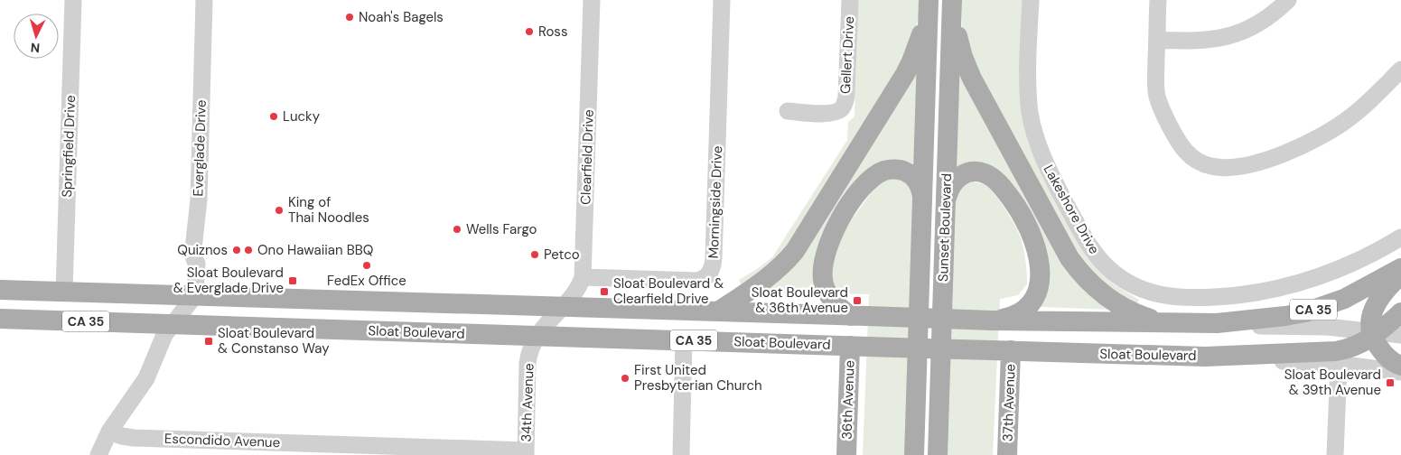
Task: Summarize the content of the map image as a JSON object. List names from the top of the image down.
{
  "streets": {
    "main road": [
      "Sunset Boulevard",
      "CA 35",
      "Sloat Boulevard",
      "36th Avenue",
      "37th Avenue"
    ],
    "street": [
      "Gellert Drive",
      "Springfield Drive",
      "Everglade Drive",
      "Clearfield Drive",
      "Morningside Drive",
      "Lakeshore Drive",
      "34th Avenue",
      "Escondido Avenue"
    ]
  },
  "crossings": [
    ["Springfield Drive", "CA 35"],
    ["Everglade Drive", "CA 35"],
    ["Clearfield Drive", "Morningside Drive"],
    ["Clearfield Drive", "CA 35"],
    ["Clearfield Drive", "34th Avenue"],
    ["CA 35", "Sloat Boulevard"],
    ["CA 35", "34th Avenue"],
    ["Sloat Boulevard", "36th Avenue"],
    ["Sloat Boulevard", "34th Avenue"],
    ["Sloat Boulevard", "37th Avenue"],
    ["34th Avenue", "Escondido Avenue"]
  ],
  "places": {
    "other": [
      "Noah's Bagels",
      "Ross",
      "Lucky",
      "King of Thai Noodles",
      "Wells Fargo",
      "Quiznos",
      "Ono Hawaiian BBQ",
      "Petco",
      "FedEx Office",
      "First United Presbyterian Church"
    ],
    "transit": [
      "Sloat Boulevard & Everglade Drive",
      "Sloat Boulevard & Clearfield Drive",
      "Sloat Boulevard & 36th Avenue",
      "Sloat Boulevard & Constanso Way",
      "Sloat Boulevard & 39th Avenue"
    ]
  },
  "north": "bottom"
}
